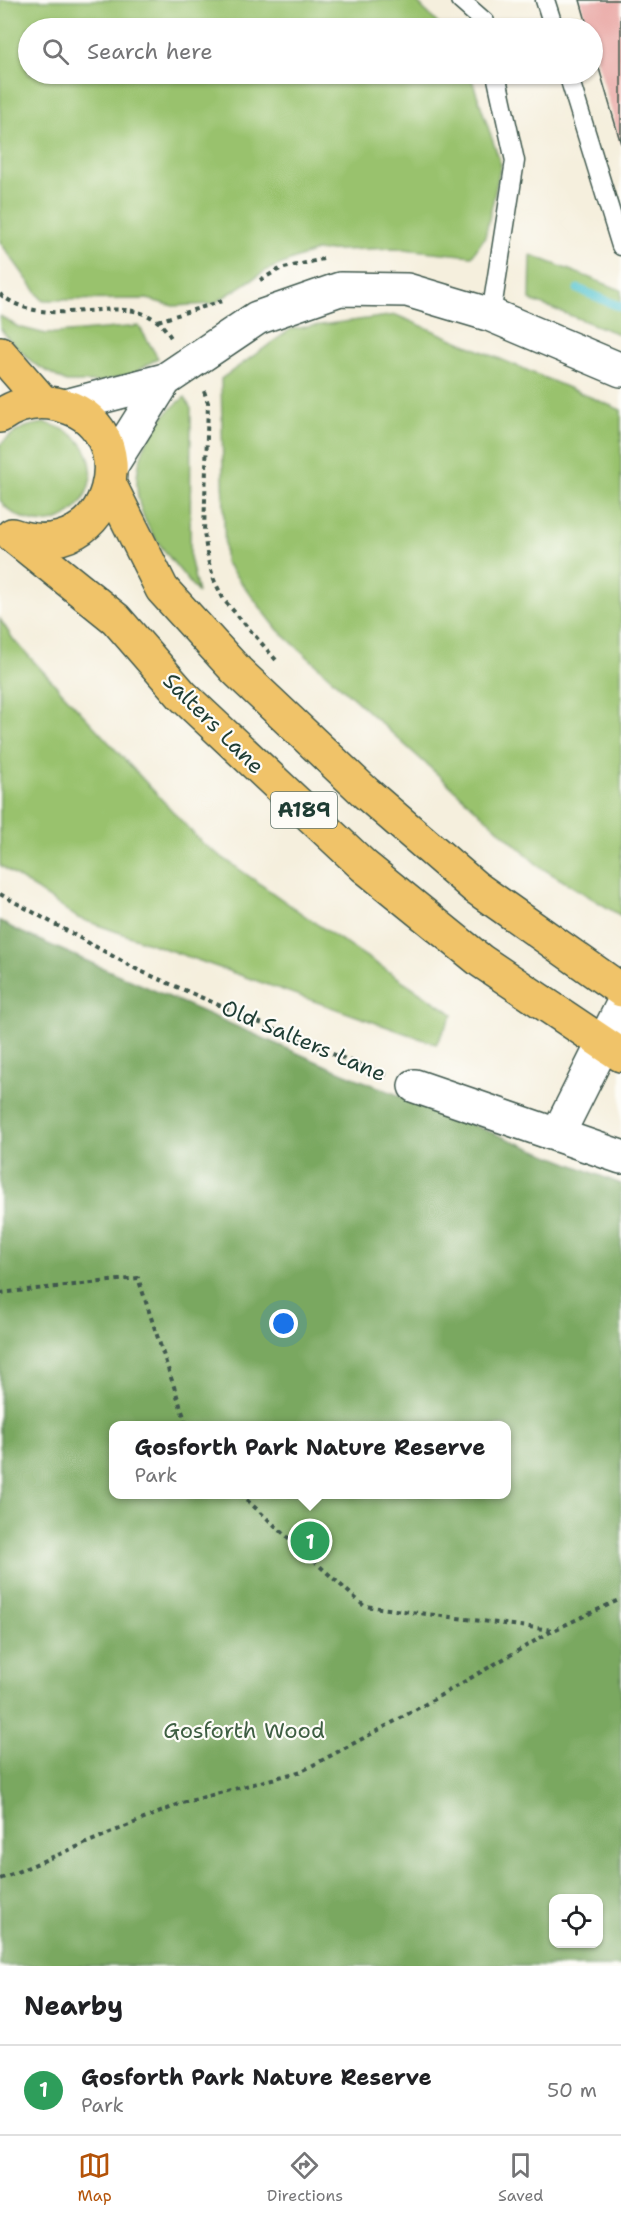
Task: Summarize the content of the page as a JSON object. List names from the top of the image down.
{
  "streets": {
    "main road": ["Salters Lane", "A189"],
    "street": ["Old Salters Lane"]
  },
  "crossings": [
    ["Salters Lane", "A189"]
  ],
  "parks": ["Gosforth Wood"],
  "page": {
    "search": "Search here",
    "popup": ["Gosforth Park Nature Reserve", "Park"],
    "pins": "1",
    "heading": "Nearby",
    "list": [
      {
        "mark": "1",
        "name": "Gosforth Park Nature Reserve",
        "note": "Park",
        "value": "50 m"
      }
    ],
    "nav": ["Map", "Directions", "Saved"]
  }
}
